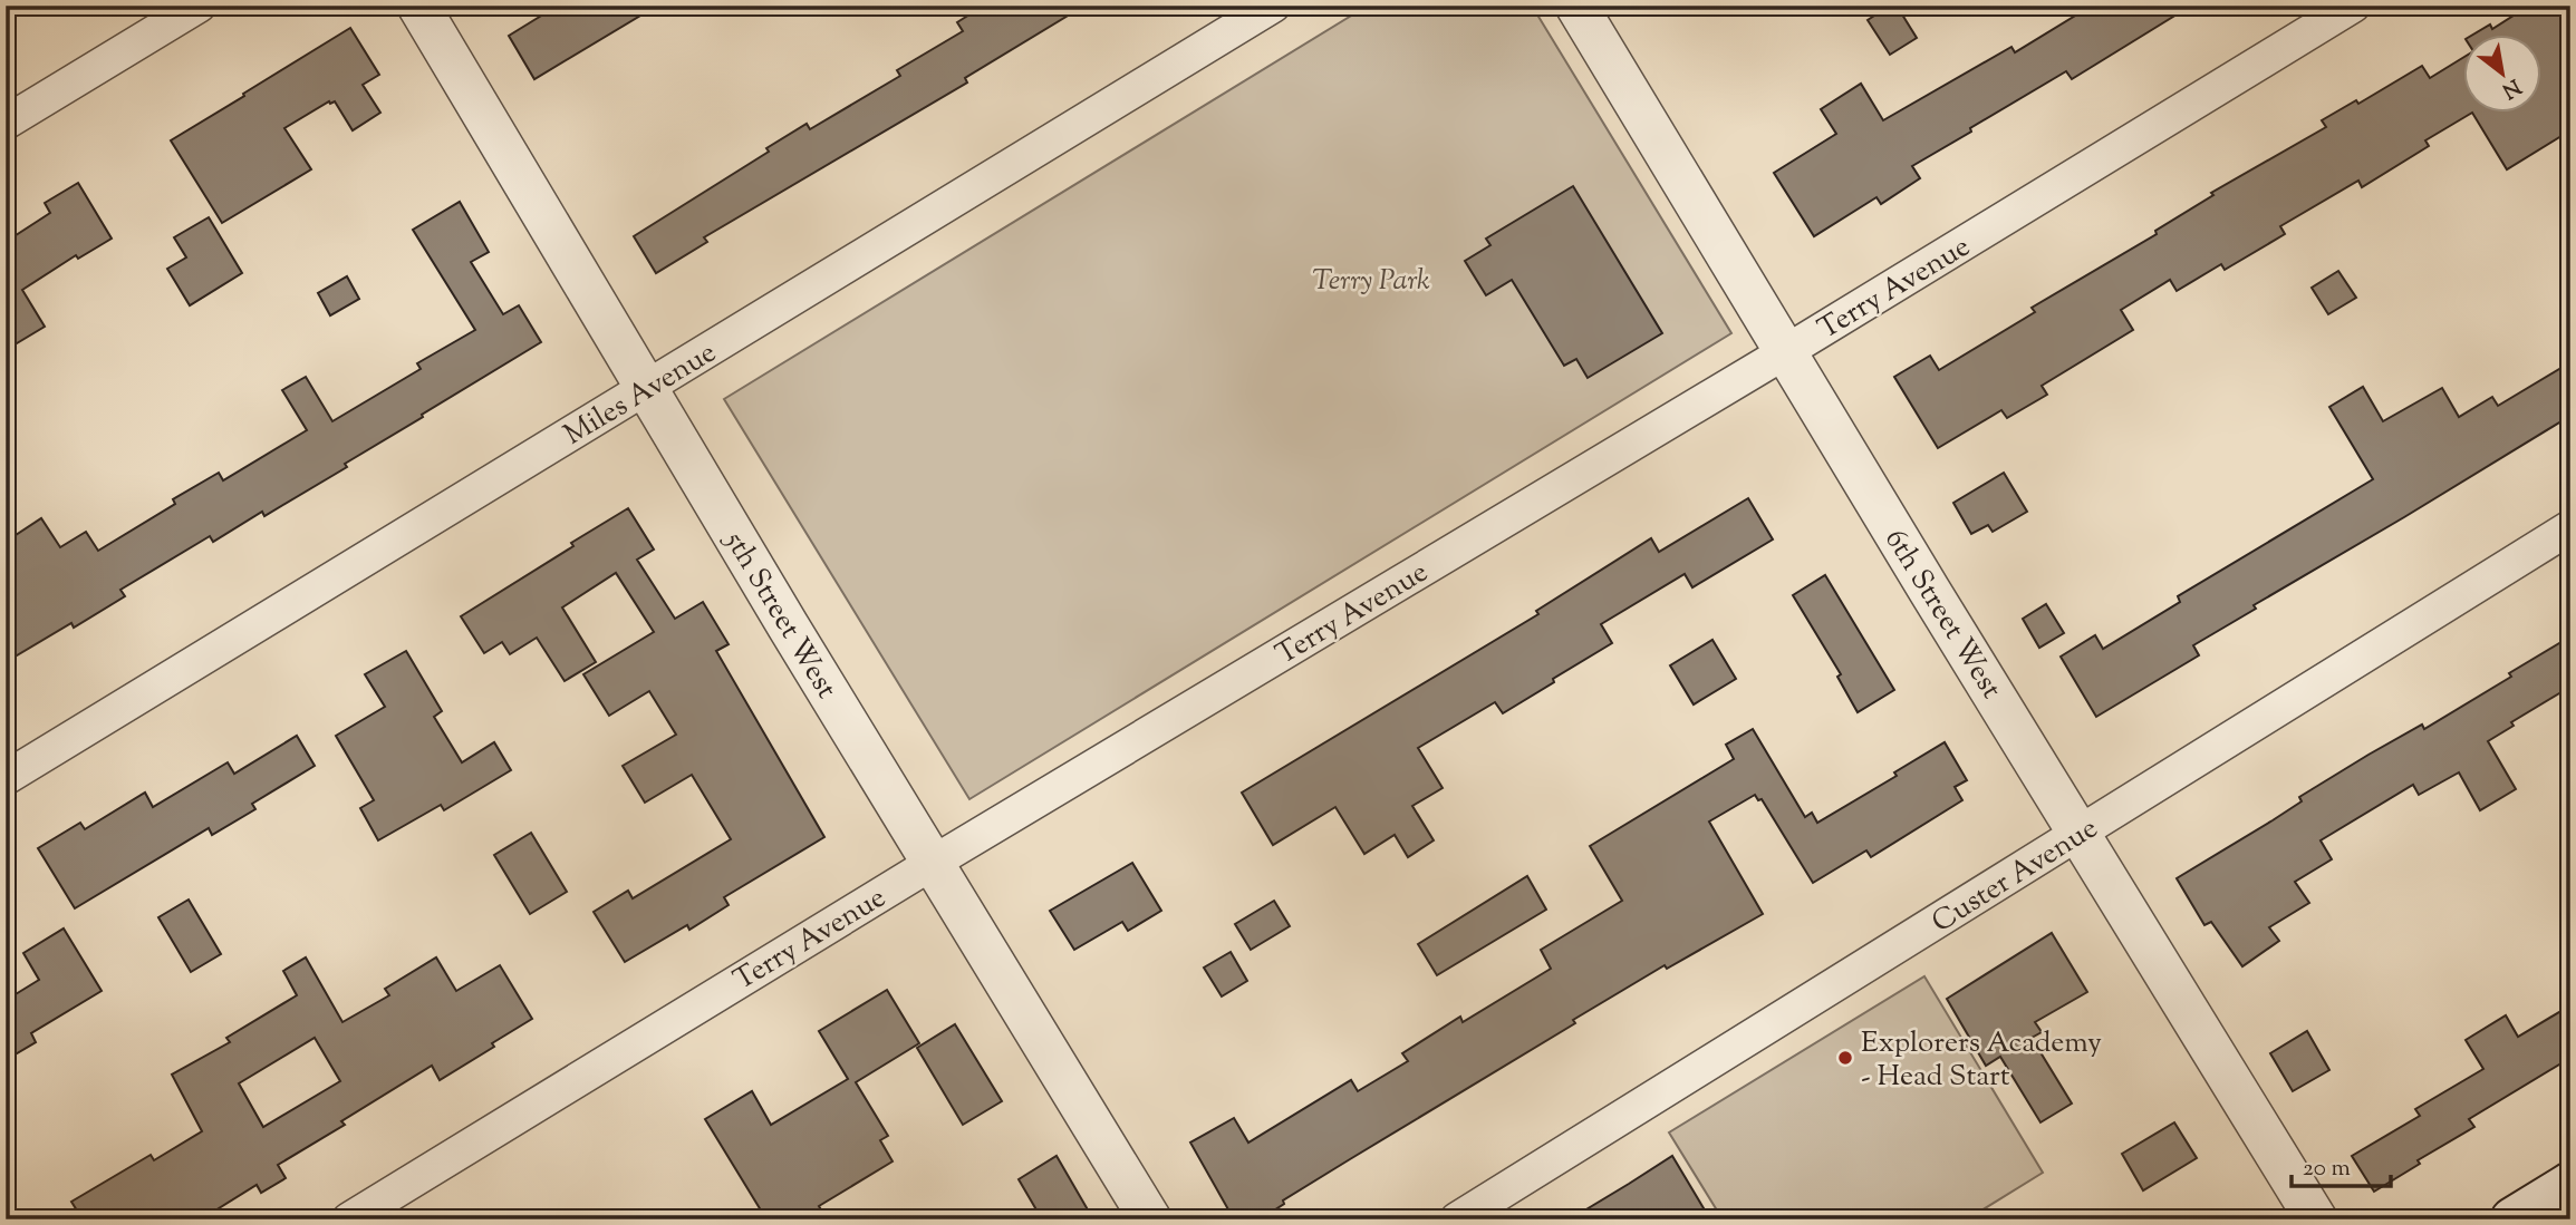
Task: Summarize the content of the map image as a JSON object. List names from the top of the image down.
{
  "streets": {
    "street": [
      "Terry Avenue",
      "Miles Avenue",
      "6th Street West",
      "5th Street West",
      "Custer Avenue"
    ]
  },
  "crossings": [
    ["Terry Avenue", "6th Street West"],
    ["Terry Avenue", "5th Street West"],
    ["Miles Avenue", "5th Street West"],
    ["6th Street West", "Custer Avenue"]
  ],
  "parks": ["Terry Park"],
  "places": ["Explorers Academy - Head Start"],
  "scale_bar": "20 m",
  "north": "bottom right"
}
